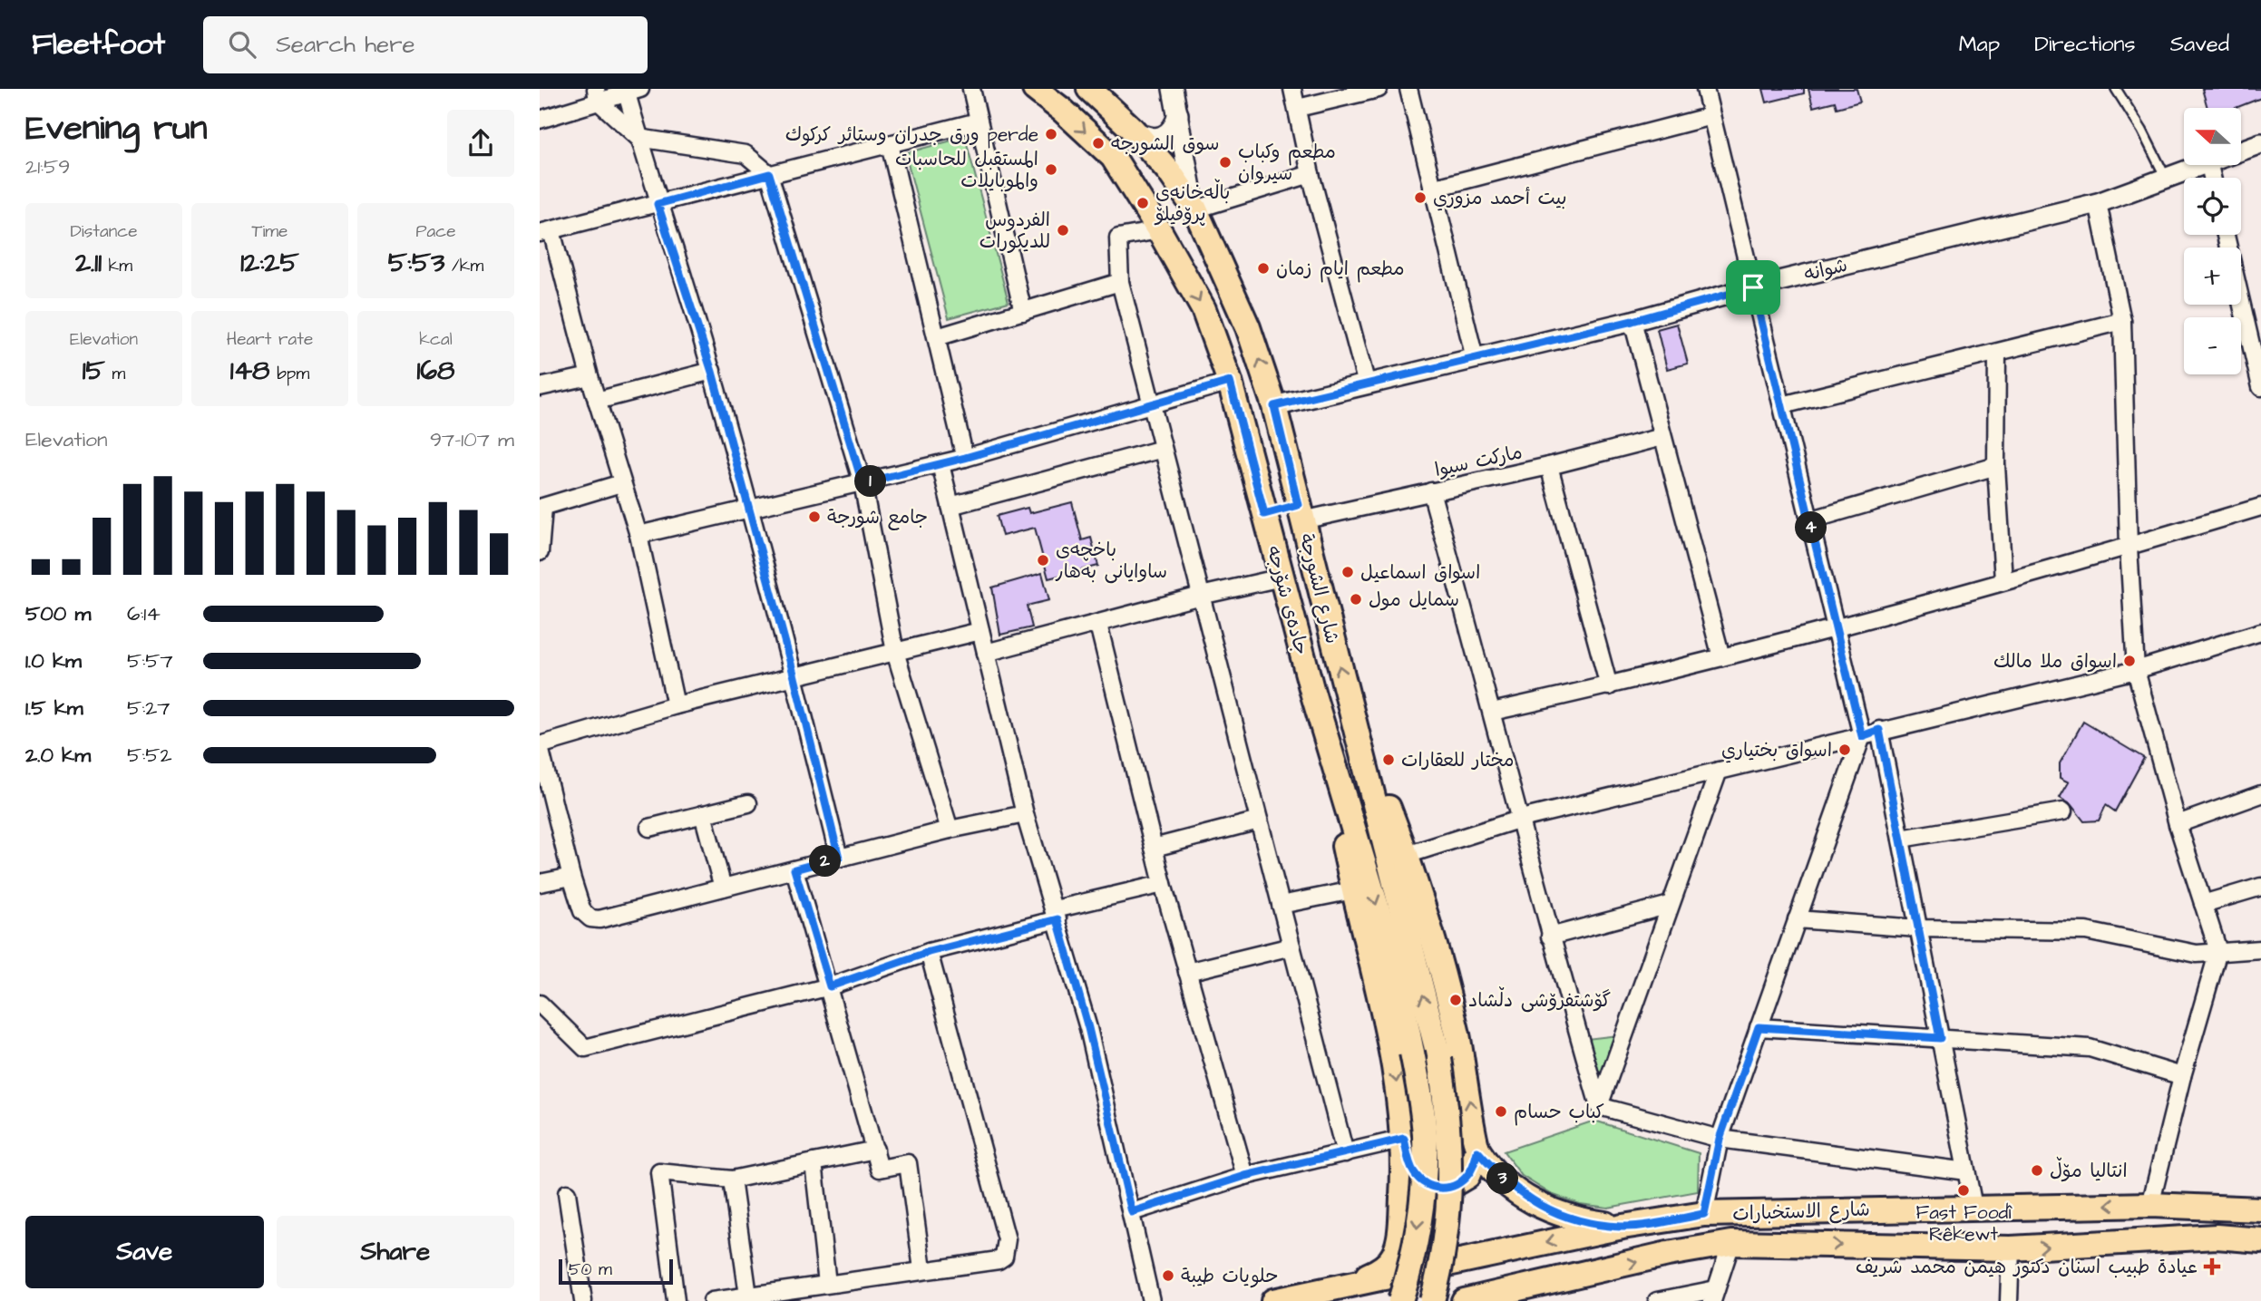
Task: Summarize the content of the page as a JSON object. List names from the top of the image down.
{
  "streets": {
    "main road": ["شارع الشورجة", "جادەی شۆرجە", "شارع الاستخبارات"],
    "street": ["شوانە", "مارکت سیوا"]
  },
  "crossings": [
    ["شوانە", "شارع الشورجة"],
    ["مارکت سیوا", "شارع الشورجة"]
  ],
  "places": {
    "other": [
      "ورق جدران وستائر كركوك perde",
      "سوق الشورجه",
      "مطعم وكباب سيروان",
      "المستقبل للحاسبات والموبايلات",
      "بيت أحمد مزوري",
      "باڵەخانەی پرۆفیلۆ",
      "الفردوس للديكورات",
      "مطعم ايام زمان",
      "جامع شورجة",
      "باخچەی ساوایانی بەهار",
      "اسواق اسماعيل",
      "سمايل مول",
      "اسواق ملا مالك",
      "اسواق بختياري",
      "مختار للعقارات",
      "گۆشتفرۆشی دڵشاد",
      "كباب حسام",
      "انتالیا مۆڵ",
      "Fast Foodî Rêkewt",
      "حلويات طيبة"
    ],
    "health": ["عيادة طبيب اسنان دكتور هيمن محمد شريف"]
  },
  "scale_bar": "50 m",
  "north": "left",
  "page": {
    "header": "Fleetfoot",
    "search": "Search here",
    "nav": ["Map", "Directions", "Saved"],
    "heading": ["Evening run", "21:59"],
    "map_buttons": ["+", "−"],
    "stats": [
      ["Distance", "2.11 km"],
      ["Time", "12:25"],
      ["Pace", "5:53 /km"],
      ["Elevation", "15 m"],
      ["Heart rate", "148 bpm"],
      ["kcal", "168"]
    ],
    "chart": ["Elevation", "97–107 m"],
    "pins": [
      "1",
      "4",
      "2",
      "3"
    ],
    "list": [
      {
        "name": "500 m",
        "note": "6:14"
      },
      {
        "name": "1.0 km",
        "note": "5:57"
      },
      {
        "name": "1.5 km",
        "note": "5:27"
      },
      {
        "name": "2.0 km",
        "note": "5:52"
      }
    ],
    "buttons": ["Save", "Share"],
    "scale": "50 m"
  }
}
